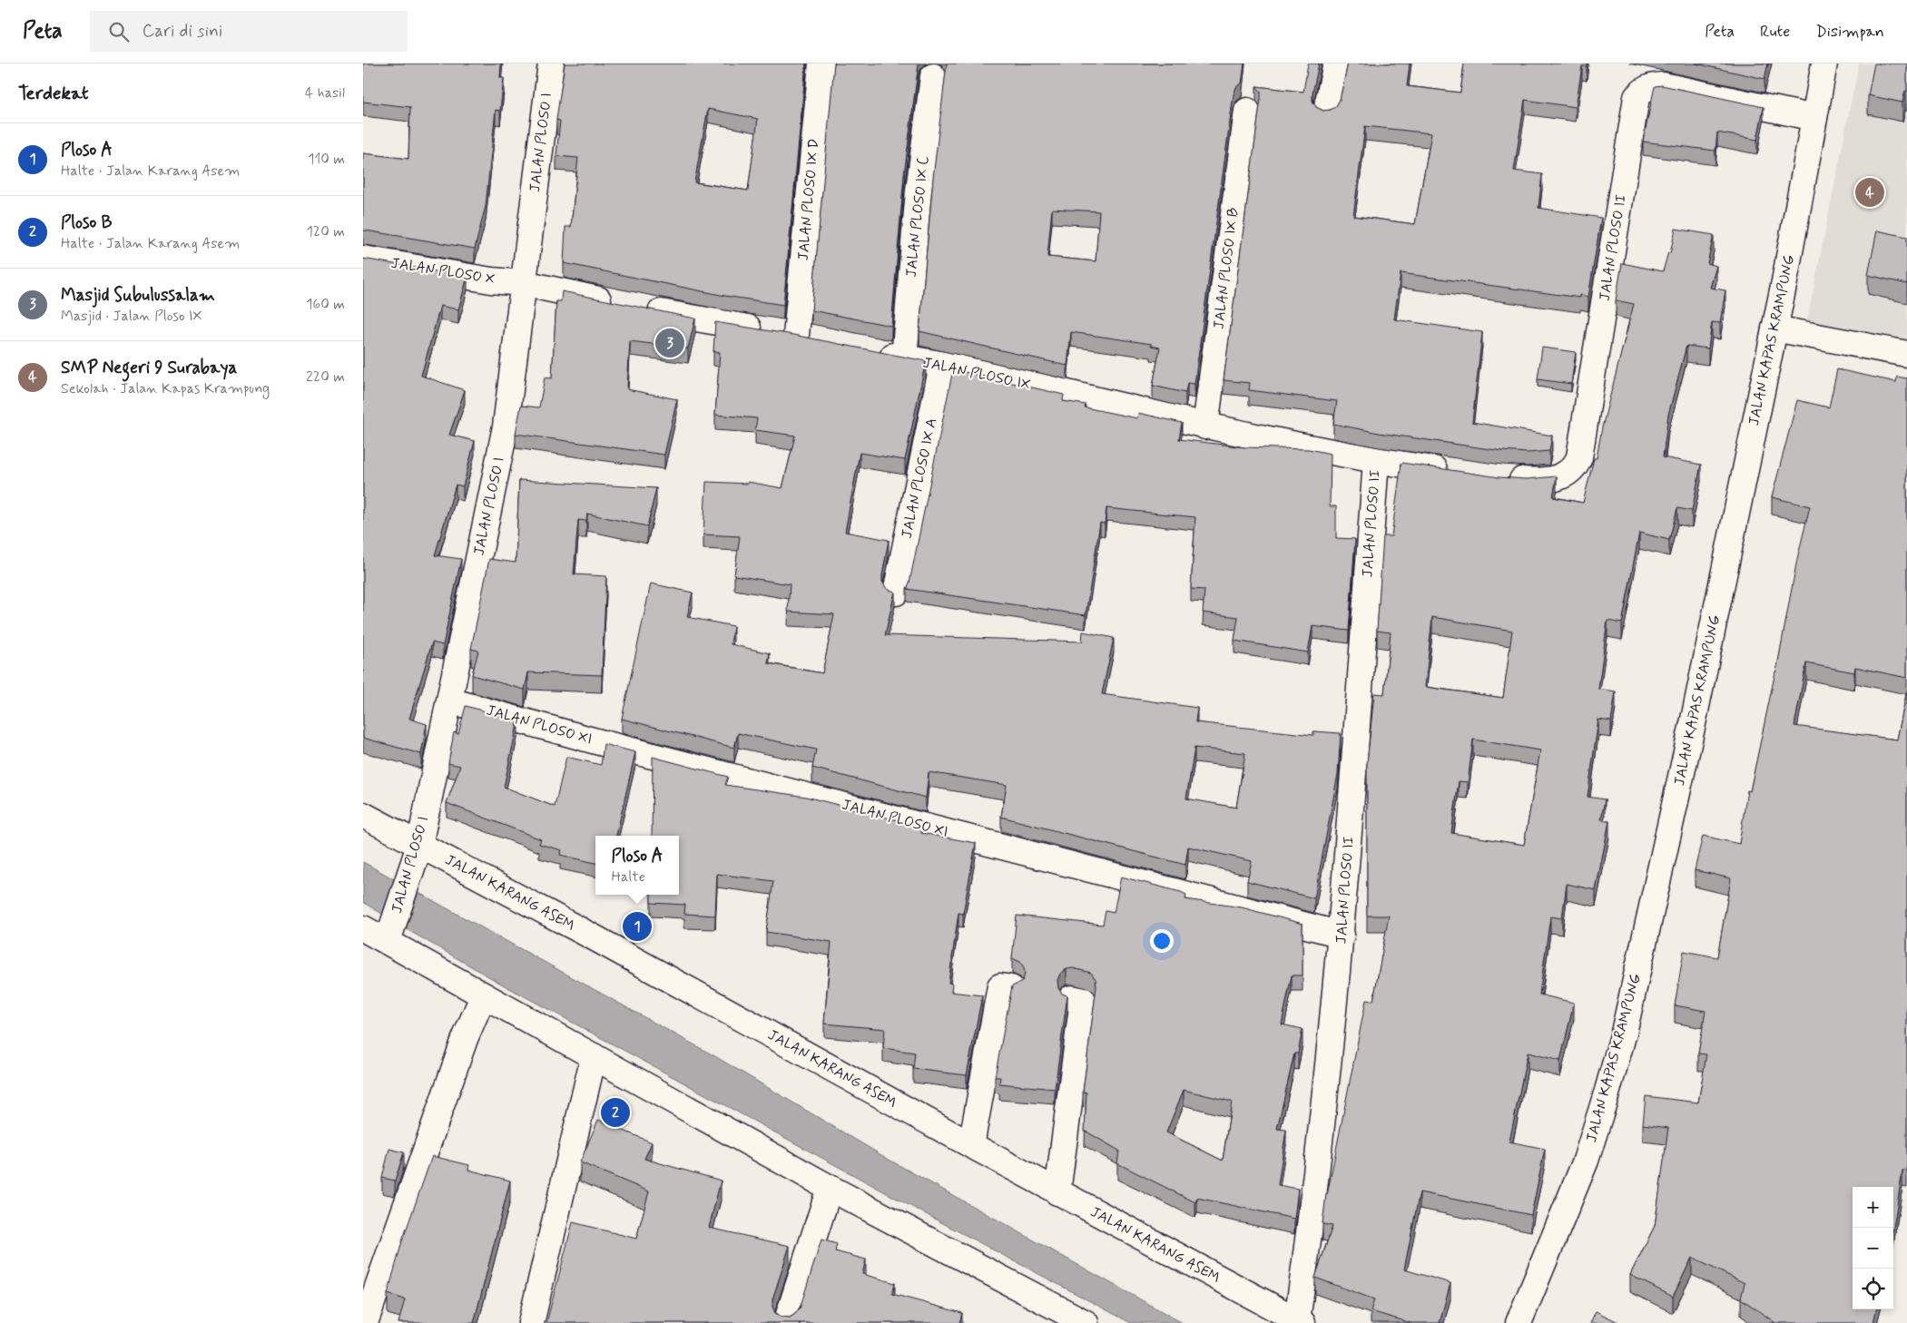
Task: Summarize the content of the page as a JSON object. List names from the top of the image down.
{
  "streets": {
    "street": [
      "JALAN PLOSO I",
      "JALAN PLOSO IX D",
      "JALAN PLOSO IX C",
      "JALAN PLOSO II",
      "JALAN PLOSO IX B",
      "JALAN PLOSO X",
      "JALAN KAPAS KRAMPUNG",
      "JALAN PLOSO IX",
      "JALAN PLOSO IX A",
      "JALAN PLOSO XI",
      "JALAN KARANG ASEM"
    ]
  },
  "crossings": [
    ["JALAN PLOSO I", "JALAN PLOSO X"],
    ["JALAN PLOSO I", "JALAN PLOSO XI"],
    ["JALAN PLOSO I", "JALAN KARANG ASEM"],
    ["JALAN PLOSO IX C", "JALAN PLOSO IX"],
    ["JALAN PLOSO II", "JALAN KAPAS KRAMPUNG"],
    ["JALAN PLOSO II", "JALAN PLOSO IX"],
    ["JALAN PLOSO II", "JALAN PLOSO XI"],
    ["JALAN PLOSO II", "JALAN KARANG ASEM"],
    ["JALAN PLOSO IX B", "JALAN PLOSO IX"],
    ["JALAN PLOSO IX", "JALAN PLOSO IX A"]
  ],
  "page": {
    "header": "Peta",
    "search": "Cari di sini",
    "nav": ["Peta", "Rute", "Disimpan"],
    "heading": ["Terdekat", "4 hasil"],
    "list": [
      {
        "mark": "1",
        "name": "Ploso A",
        "note": "Halte · Jalan Karang Asem",
        "value": "110 m"
      },
      {
        "mark": "2",
        "name": "Ploso B",
        "note": "Halte · Jalan Karang Asem",
        "value": "120 m"
      },
      {
        "mark": "3",
        "name": "Masjid Subulussalam",
        "note": "Masjid · Jalan Ploso IX",
        "value": "160 m"
      },
      {
        "mark": "4",
        "name": "SMP Negeri 9 Surabaya",
        "note": "Sekolah · Jalan Kapas Krampung",
        "value": "220 m"
      }
    ],
    "pins": [
      "4",
      "3",
      "1",
      "2"
    ],
    "popup": ["Ploso A", "Halte"],
    "map_buttons": ["+", "−"]
  }
}
